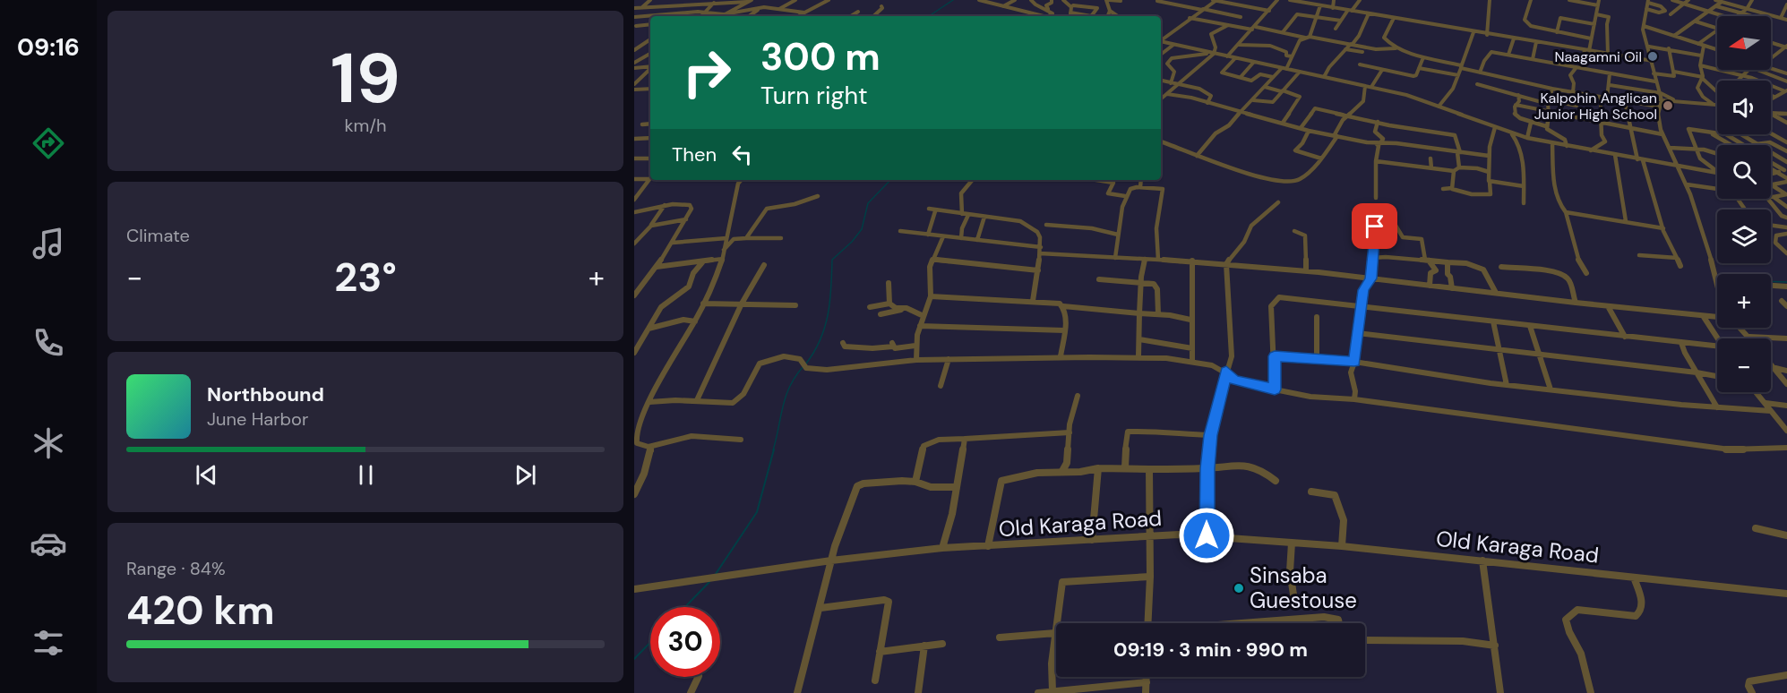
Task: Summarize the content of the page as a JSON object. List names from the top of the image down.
{
  "streets": {
    "street": ["Old Karaga Road"]
  },
  "places": ["Naagamni Oil", "Kalpohin Anglican Junior High School", "Sinsaba Guestouse"],
  "north": "left",
  "page": {
    "tabs": "09:16",
    "tile": [
      ["19", "km/h"],
      "Climate",
      ["Range · 84%", "420 km"]
    ],
    "map_buttons": ["+", "−"],
    "turn": ["300 m", "Turn right"],
    "then": "Then",
    "heat": ["−", "23°", "+"],
    "song": ["Northbound", "June Harbor"],
    "limit": "30",
    "trip": "09:19 · 3 min · 990 m"
  }
}
